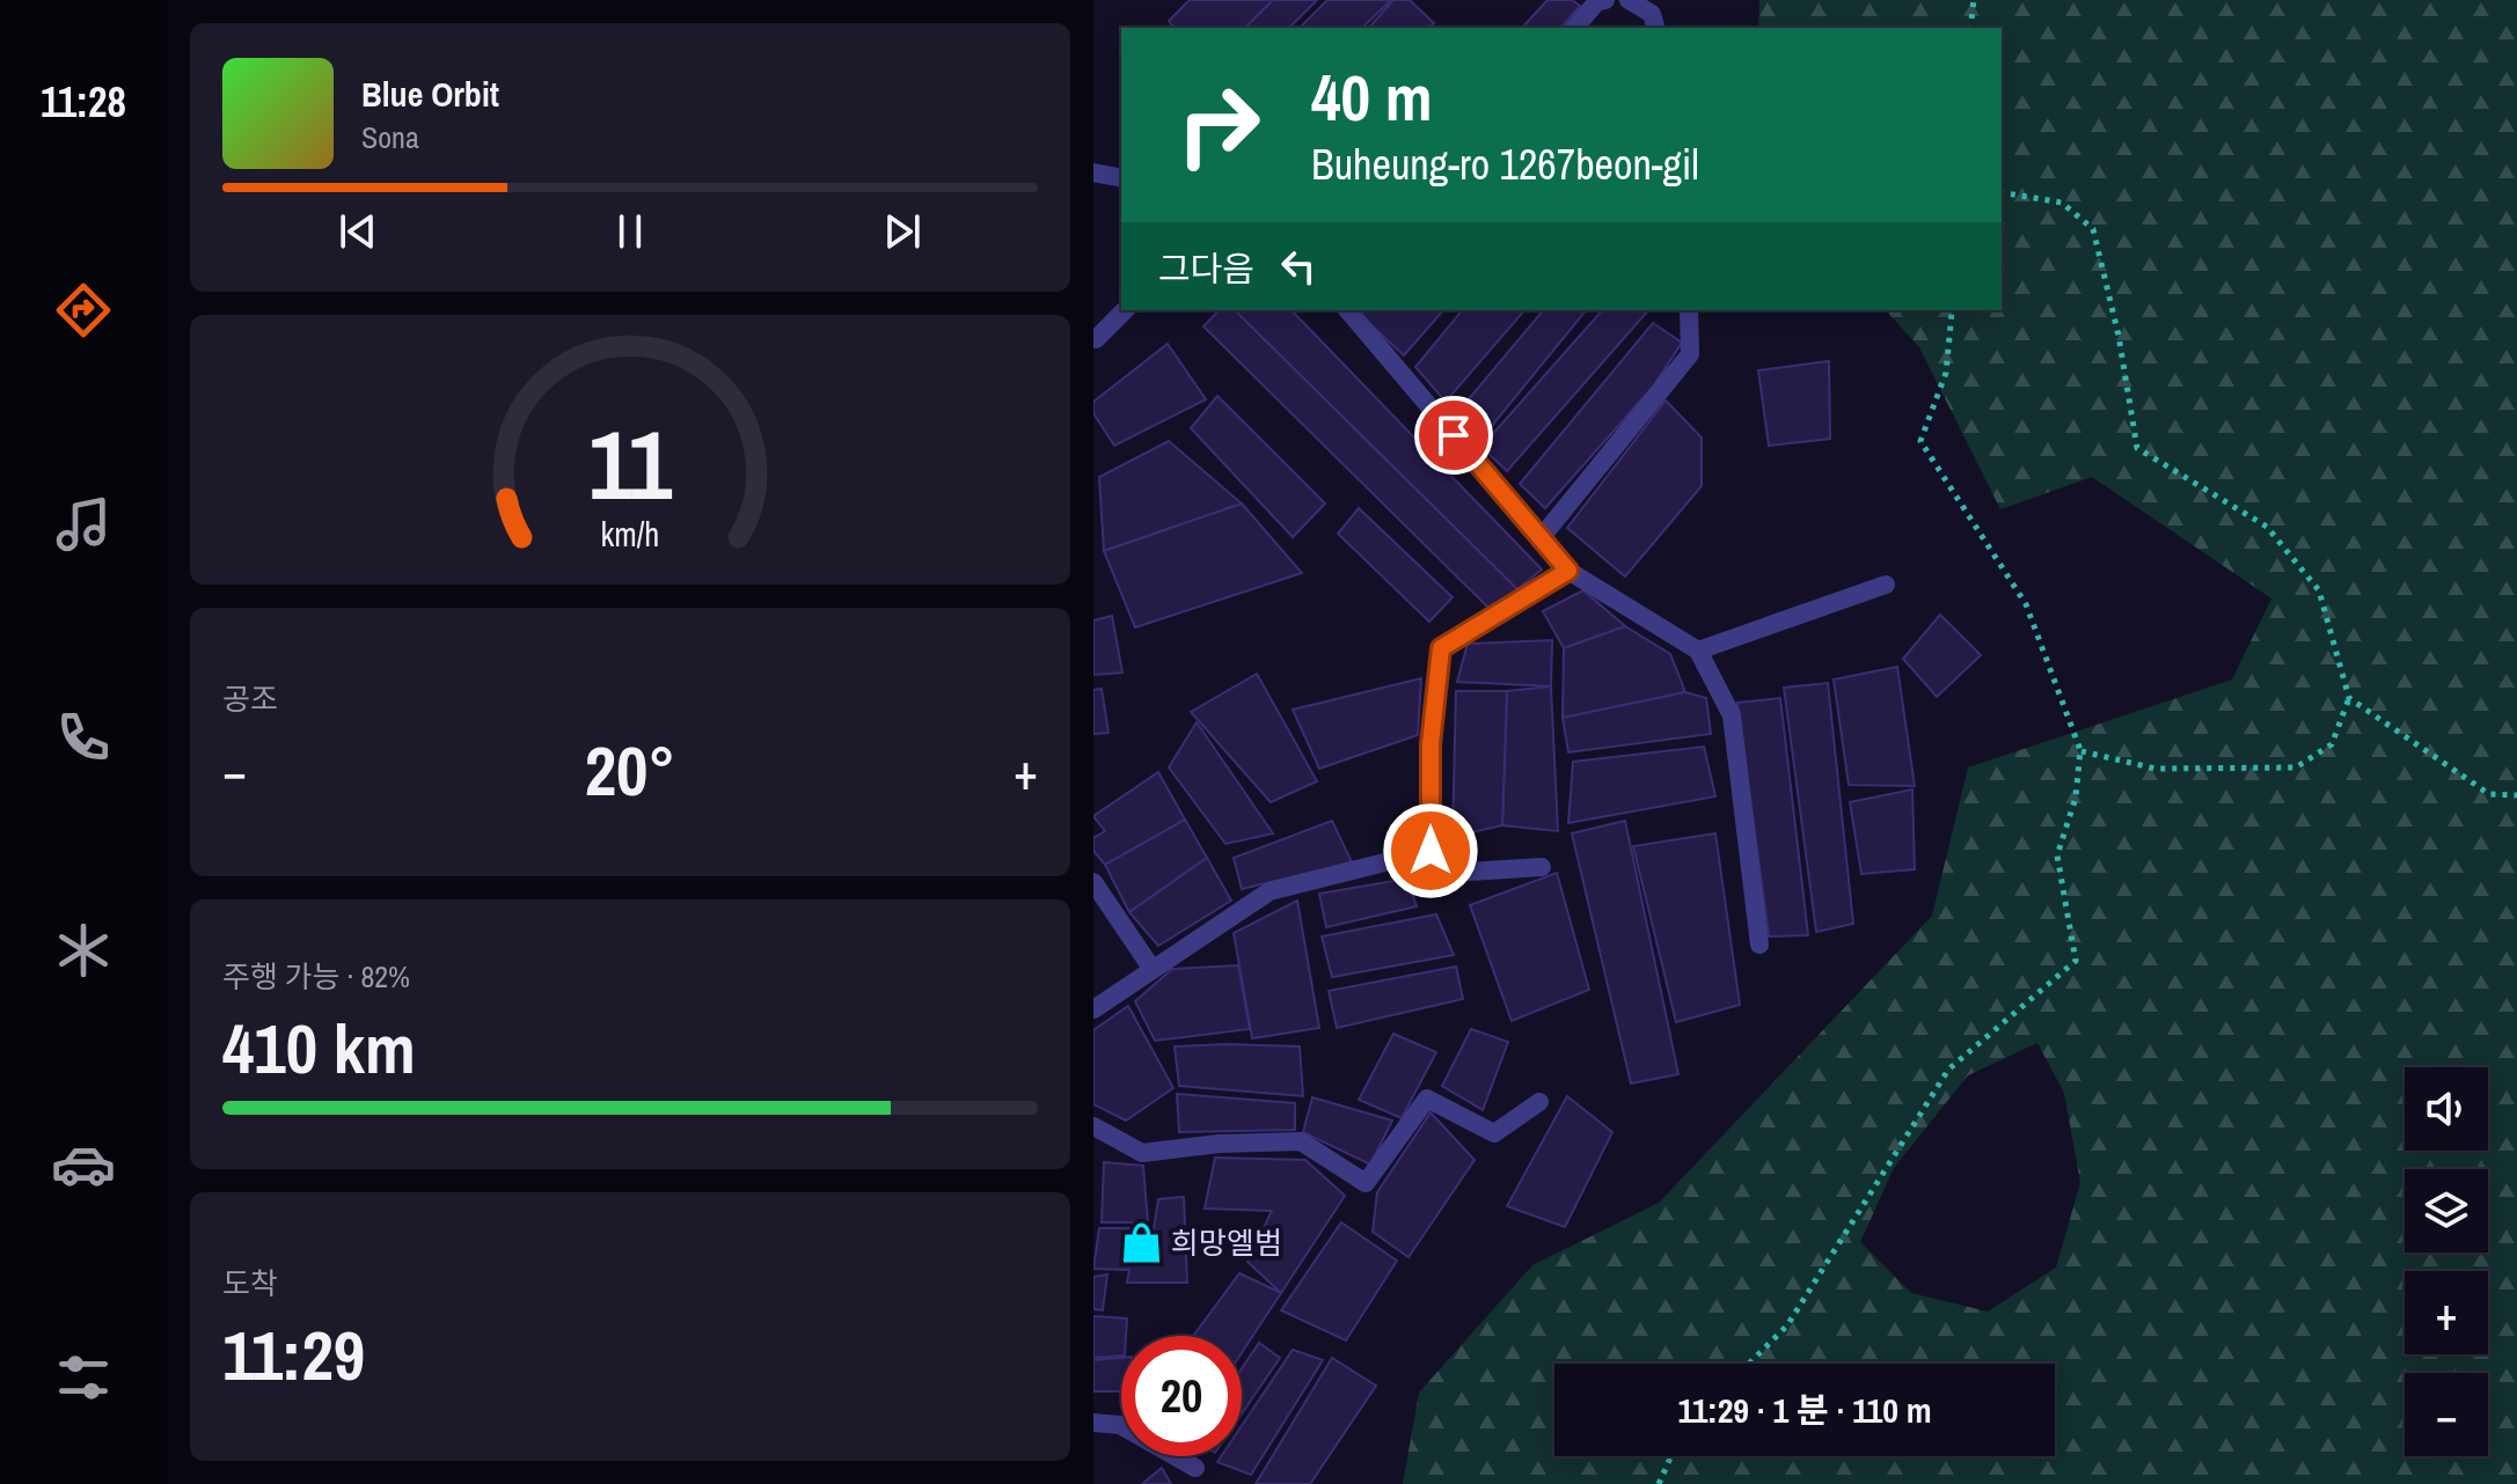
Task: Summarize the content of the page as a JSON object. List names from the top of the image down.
{
  "places": {
    "shop": ["희망엘범"]
  },
  "page": {
    "tabs": "11:28",
    "turn": ["40 m", "Buheung-ro 1267beon-gil"],
    "song": ["Blue Orbit", "Sona"],
    "then": "그다음",
    "tile": [
      "공조",
      ["주행 가능 · 82%", "410 km"],
      ["도착", "11:29"]
    ],
    "heat": ["−", "20°", "+"],
    "map_buttons": ["+", "−"],
    "limit": "20",
    "trip": "11:29 · 1 분 · 110 m",
    "gauge": ["11", "km/h"]
  }
}
